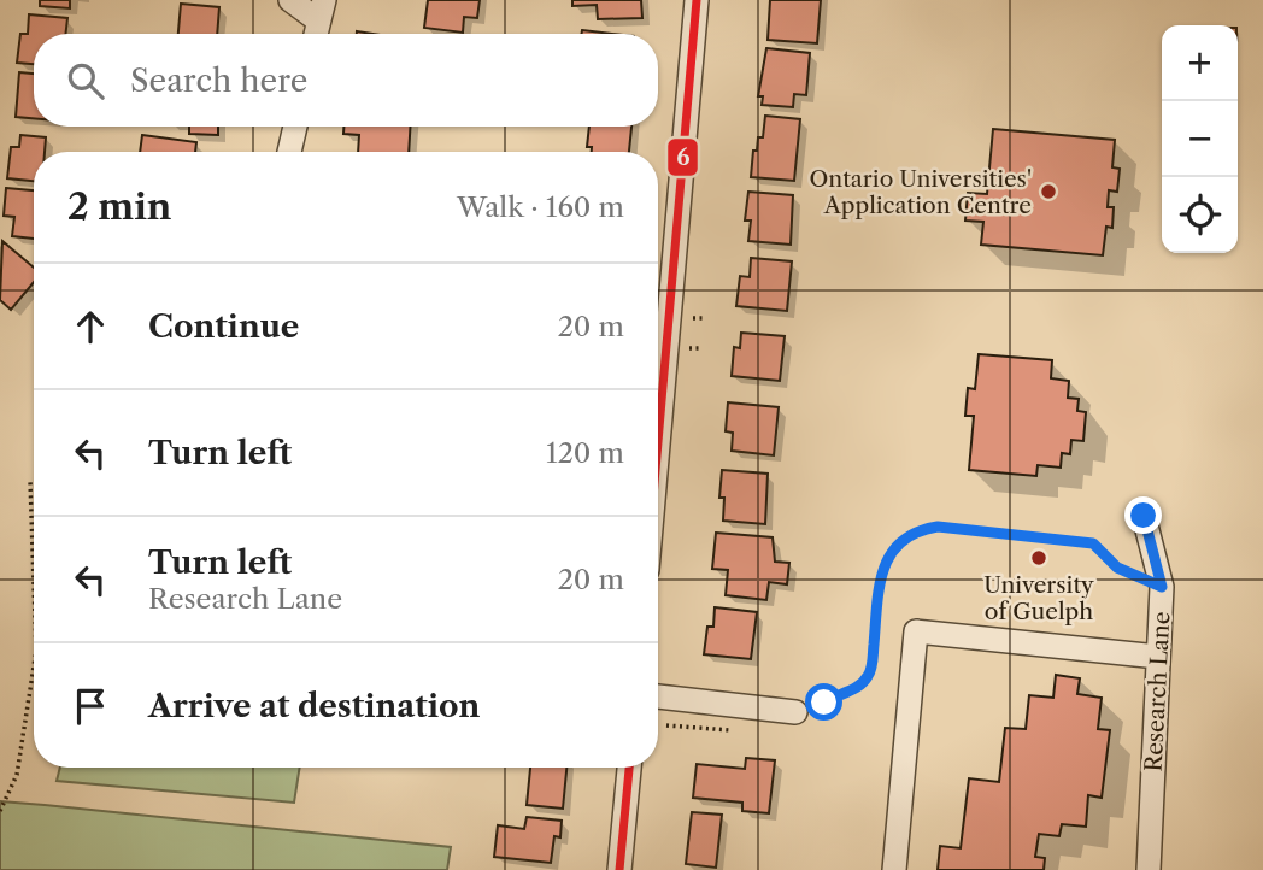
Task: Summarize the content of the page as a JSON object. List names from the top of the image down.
{
  "streets": {
    "street": ["Research Lane"]
  },
  "places": ["Ontario Universities' Application Centre", "University of Guelph"],
  "lines": ["transit line 6"],
  "page": {
    "map_buttons": ["+", "−"],
    "search": "Search here",
    "heading": ["2 min", "Walk · 160 m"],
    "list": [
      ["Continue", "20 m"],
      ["Turn left", "120 m"],
      ["Turn left", "Research Lane", "20 m"],
      "Arrive at destination"
    ]
  }
}
